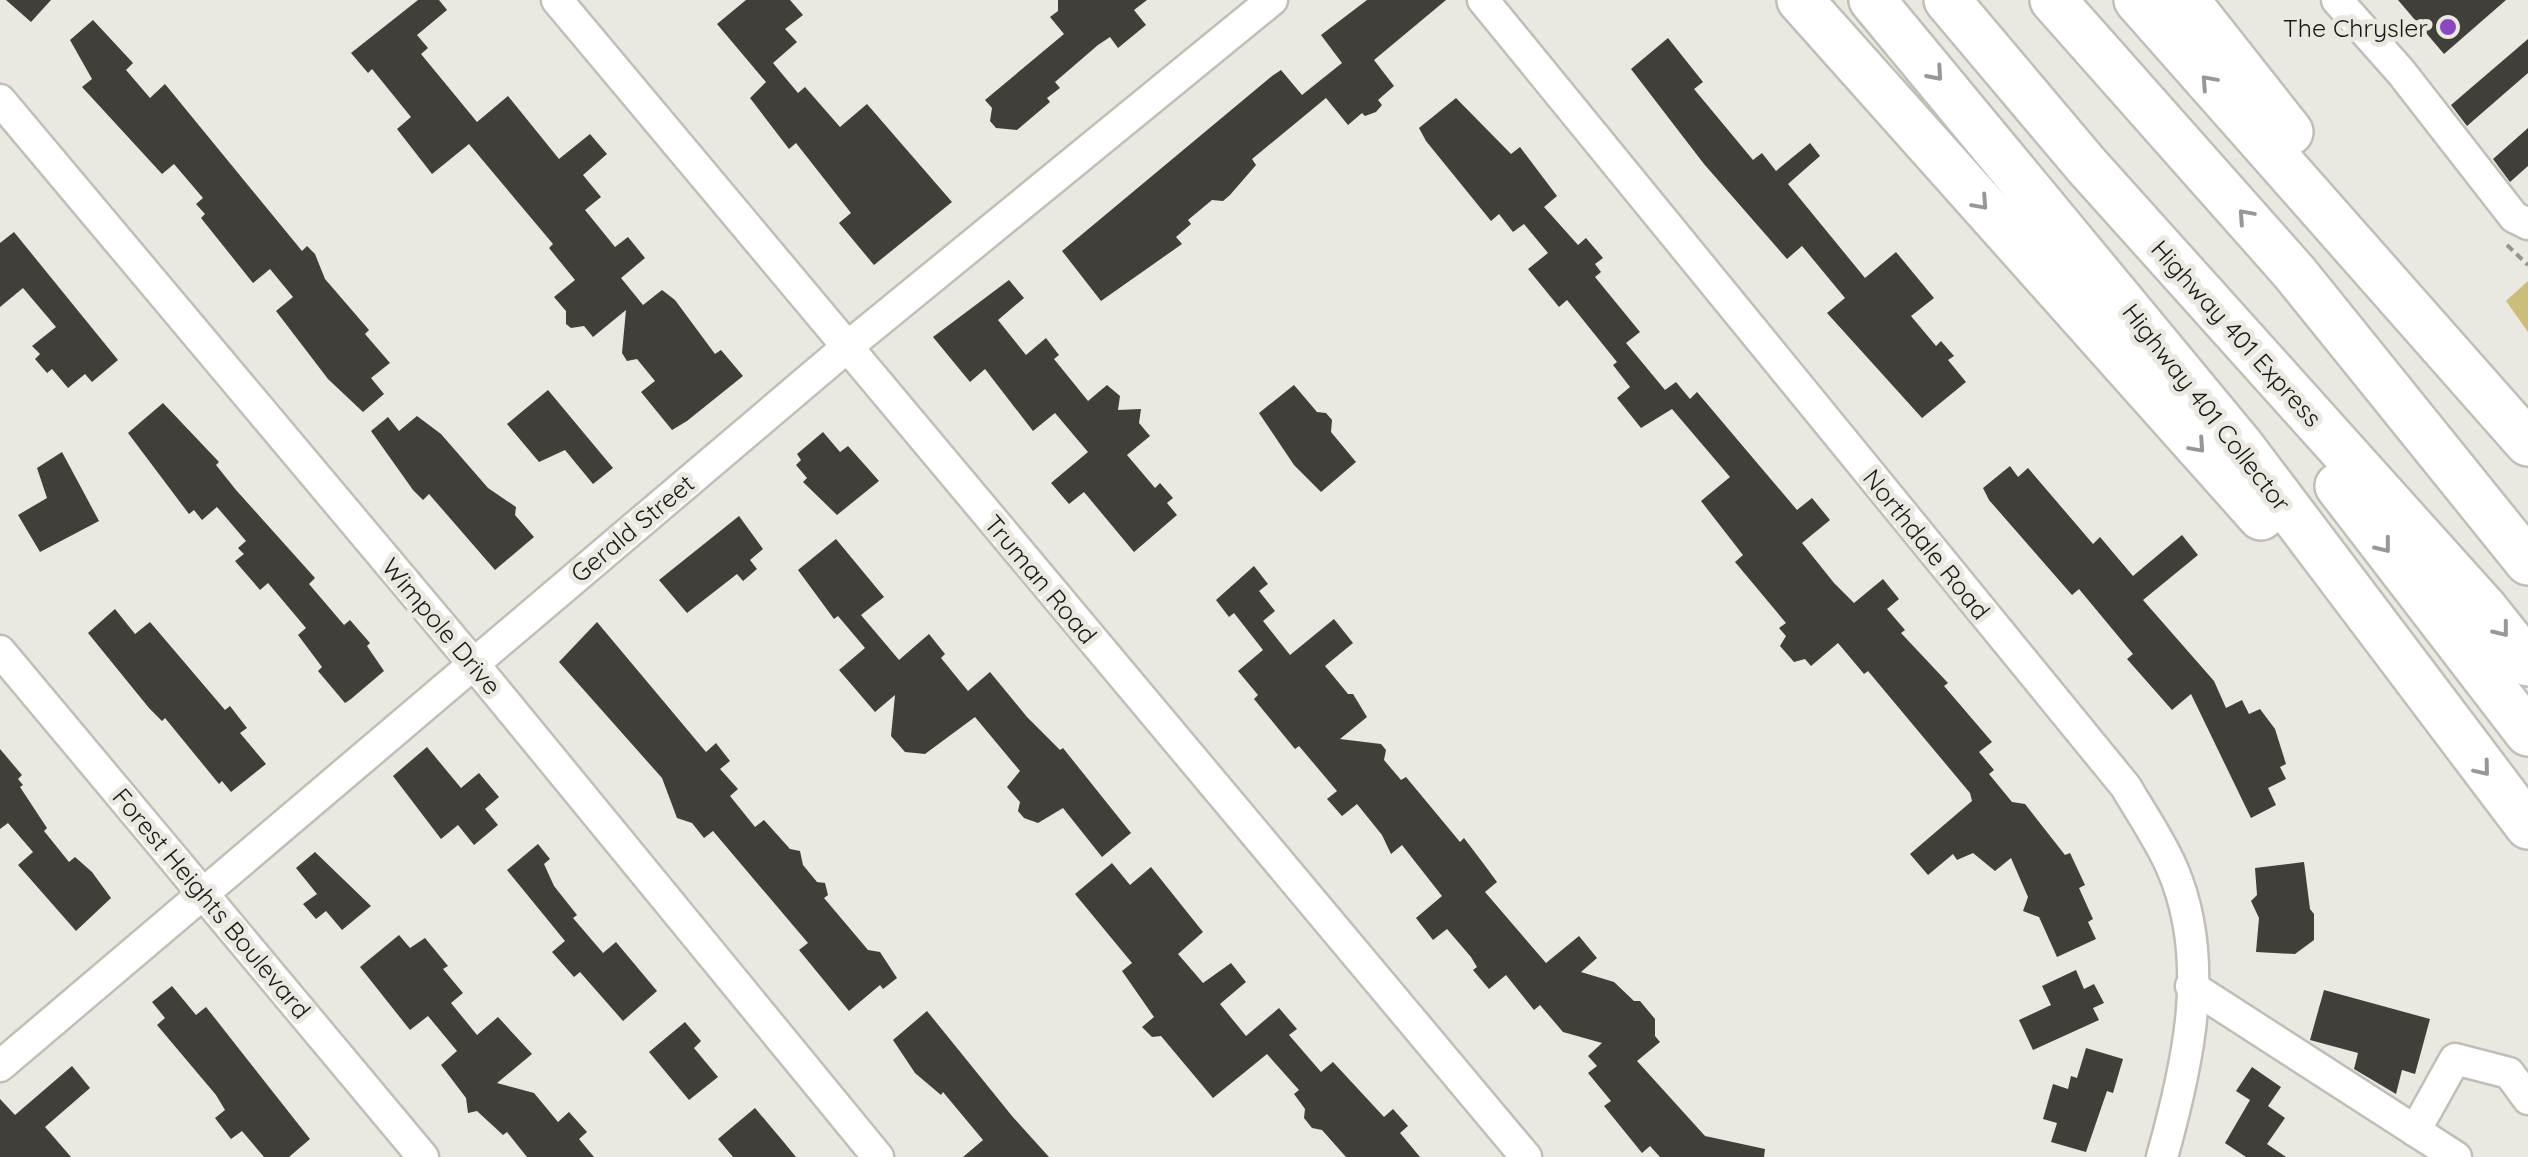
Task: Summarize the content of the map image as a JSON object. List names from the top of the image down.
{
  "streets": {
    "highway": ["Highway 401 Express", "Highway 401 Collector"],
    "street": [
      "Gerald Street",
      "Northdale Road",
      "Truman Road",
      "Wimpole Drive",
      "Forest Heights Boulevard"
    ]
  },
  "crossings": [
    ["Gerald Street", "Truman Road"],
    ["Gerald Street", "Wimpole Drive"],
    ["Gerald Street", "Forest Heights Boulevard"]
  ],
  "places": ["The Chrysler"]
}
